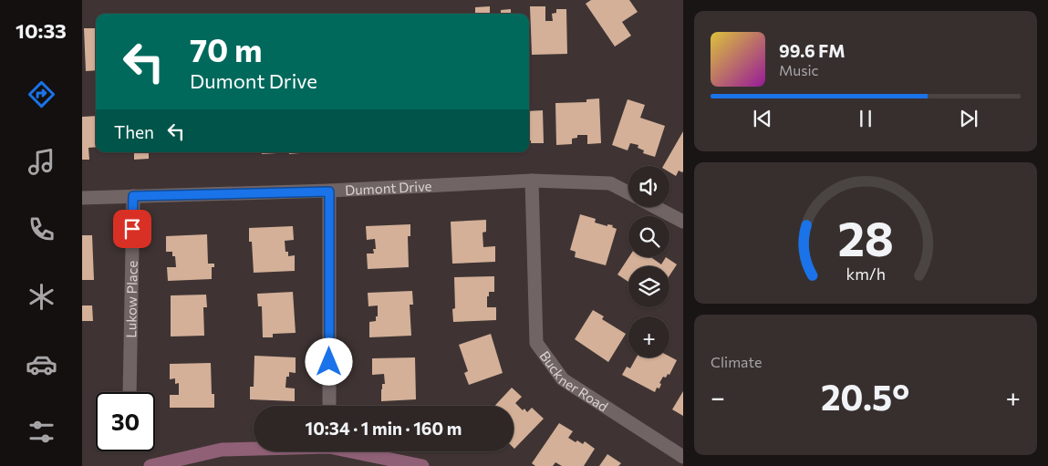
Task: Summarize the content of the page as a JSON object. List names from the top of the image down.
{
  "streets": {
    "street": ["Dumont Drive", "Lukow Place", "Buckner Road"]
  },
  "crossings": [
    ["Dumont Drive", "Lukow Place"],
    ["Dumont Drive", "Buckner Road"]
  ],
  "page": {
    "tabs": "10:33",
    "turn": ["70 m", "Dumont Drive"],
    "song": ["99.6 FM", "Music"],
    "then": "Then",
    "map_buttons": "+",
    "tile": "Climate",
    "heat": ["−", "20.5°", "+"],
    "limit": "30",
    "trip": "10:34 · 1 min · 160 m",
    "gauge": ["28", "km/h"]
  }
}
